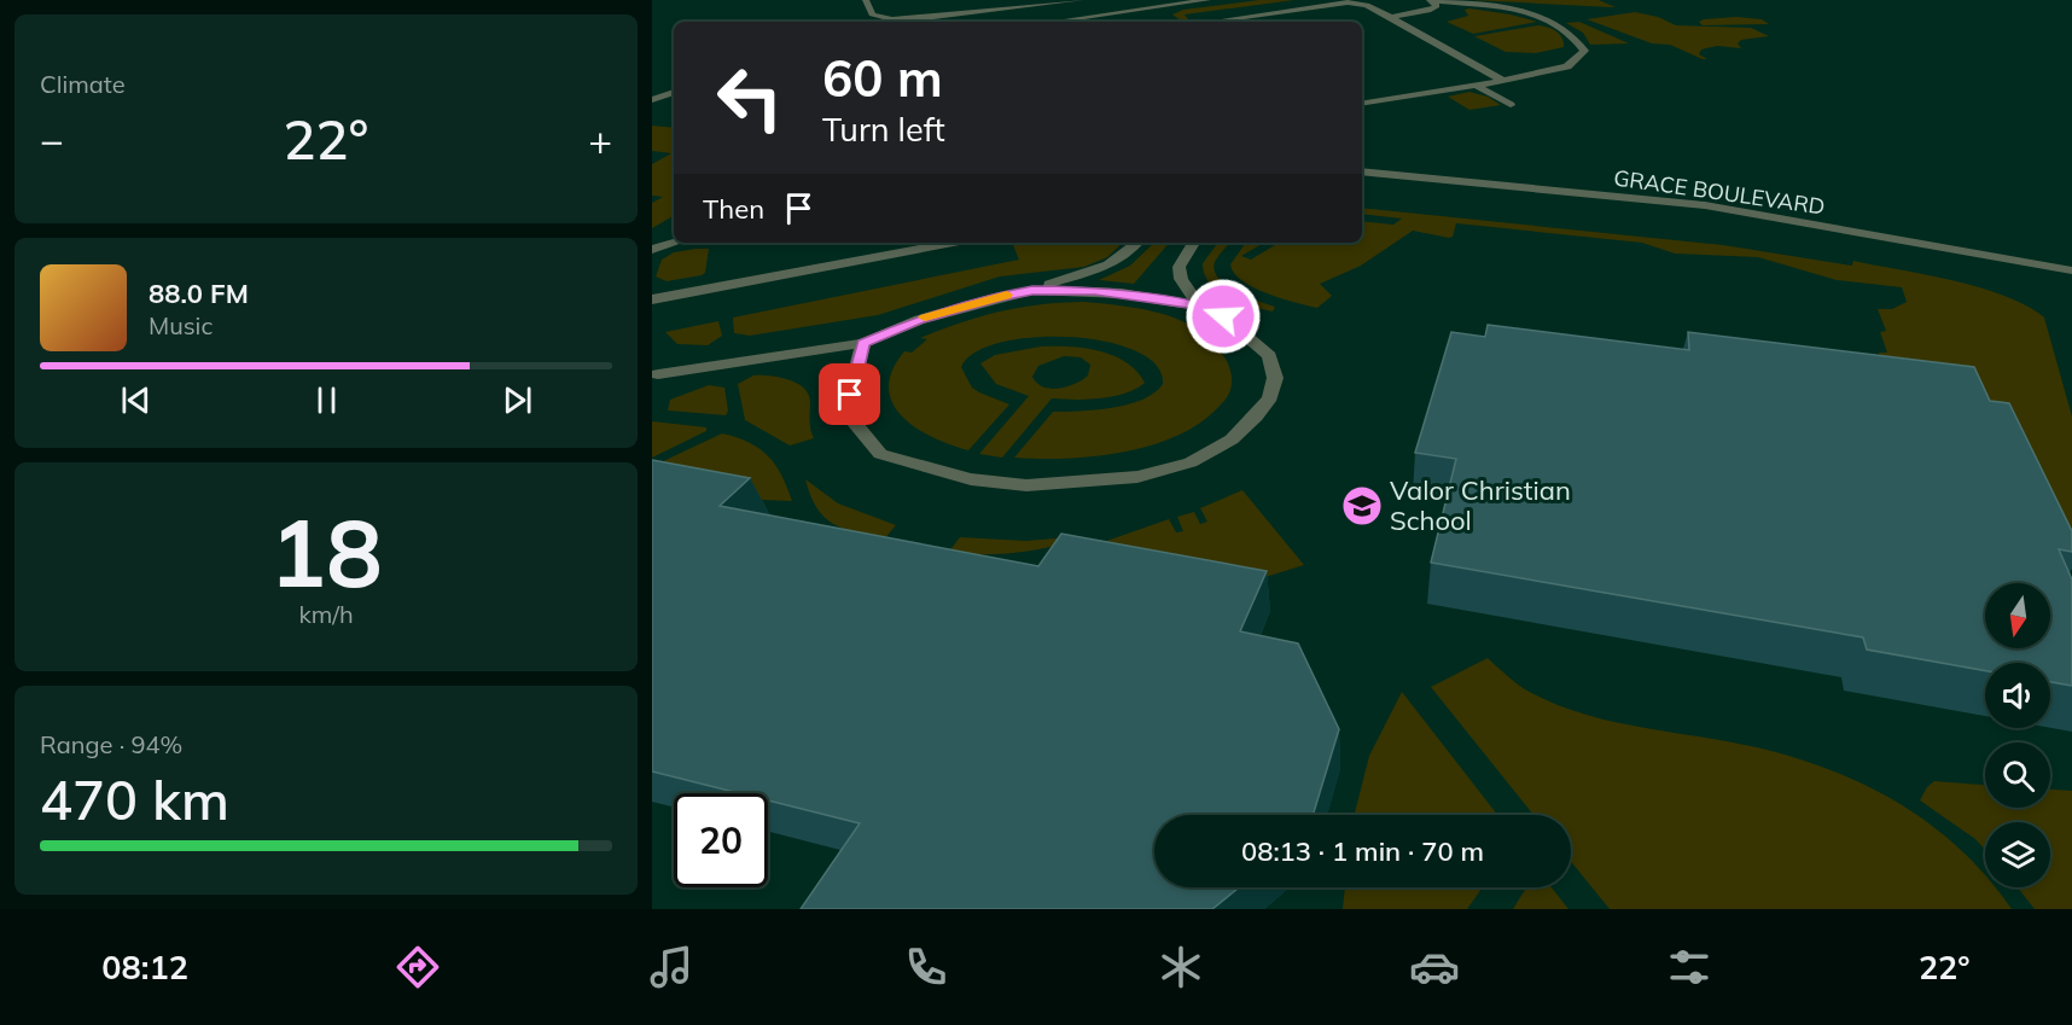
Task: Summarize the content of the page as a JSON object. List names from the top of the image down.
{
  "streets": {
    "street": ["GRACE BOULEVARD"]
  },
  "places": {
    "school or university": ["Valor Christian School"]
  },
  "north": "bottom",
  "page": {
    "tile": [
      "Climate",
      ["18", "km/h"],
      ["Range · 94%", "470 km"]
    ],
    "turn": ["60 m", "Turn left"],
    "heat": ["−", "22°", "+"],
    "then": "Then",
    "song": ["88.0 FM", "Music"],
    "limit": "20",
    "trip": "08:13 · 1 min · 70 m",
    "tabs": ["08:12", "22°"]
  }
}
